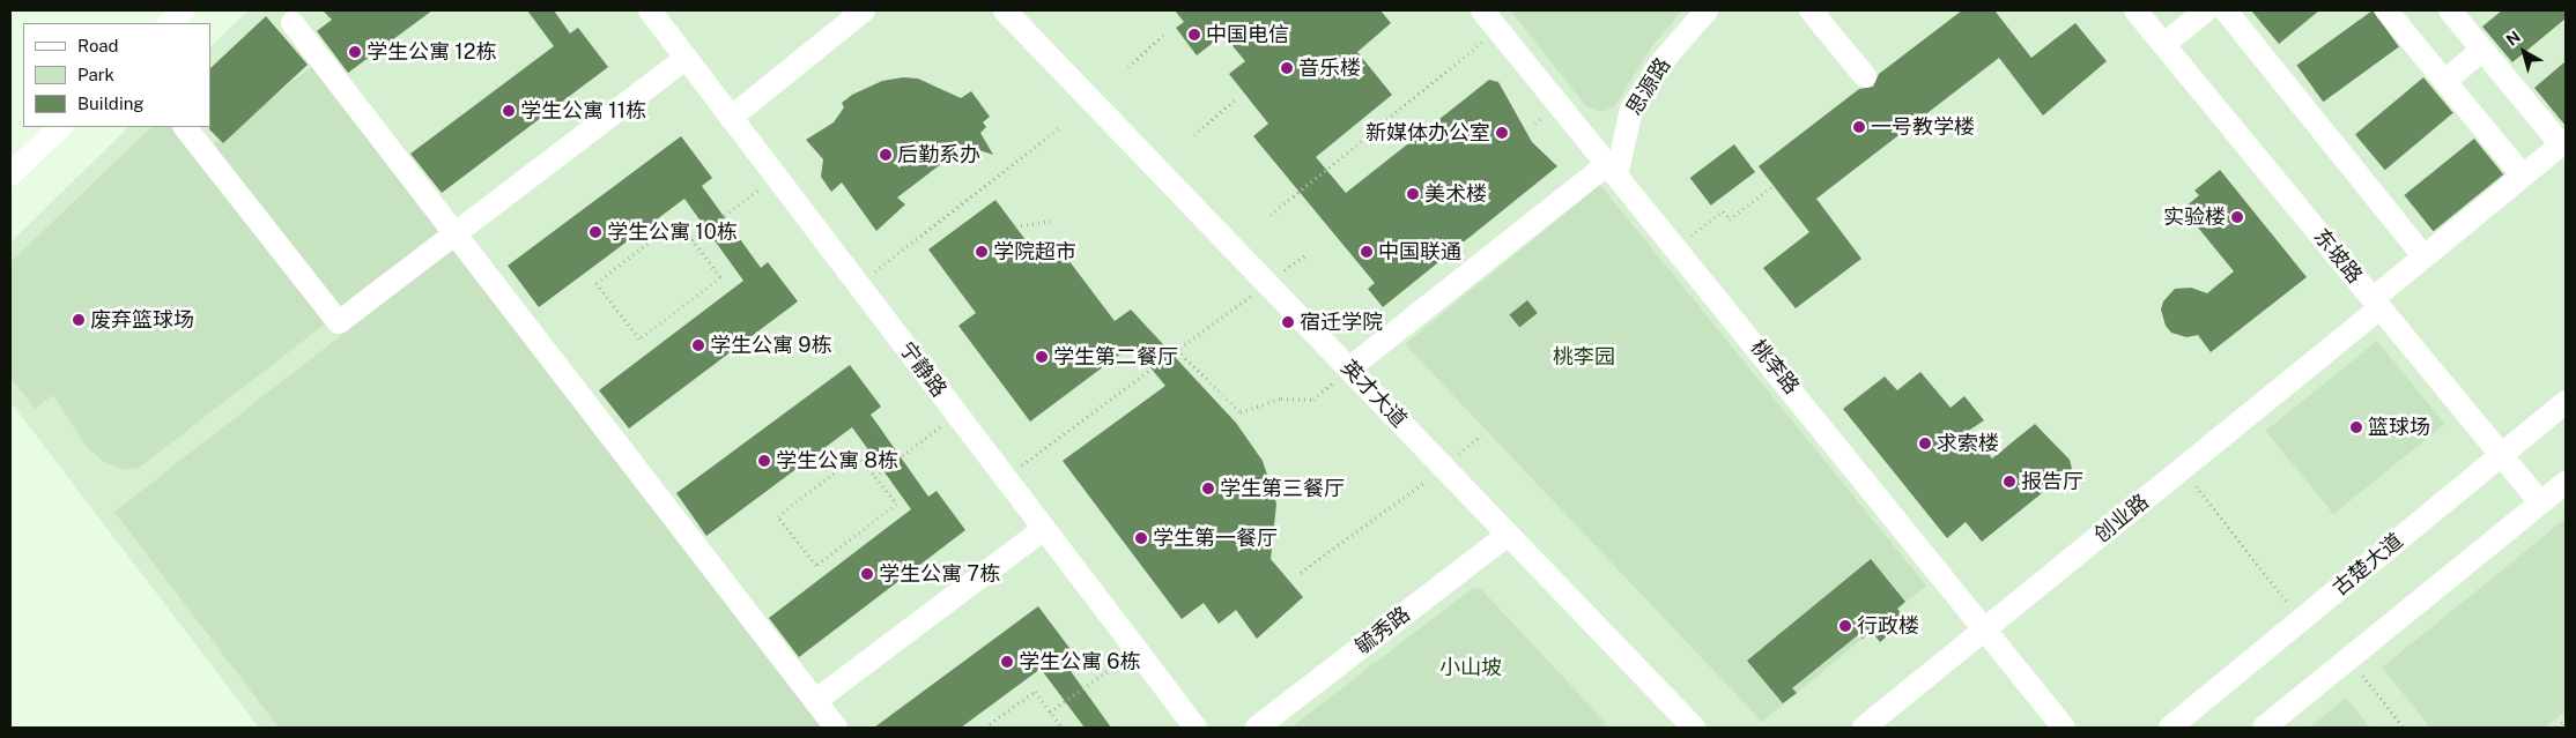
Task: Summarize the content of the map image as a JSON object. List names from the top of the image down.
{
  "streets": {
    "street": [
      "思源路",
      "东坡路",
      "桃李路",
      "宁静路",
      "英才大道",
      "创业路",
      "古楚大道",
      "毓秀路"
    ]
  },
  "crossings": [
    ["思源路", "桃李路"],
    ["东坡路", "创业路"],
    ["东坡路", "古楚大道"],
    ["桃李路", "创业路"],
    ["英才大道", "毓秀路"]
  ],
  "parks": ["桃李园", "小山坡"],
  "places": [
    "中国电信",
    "学生公寓 12栋",
    "音乐楼",
    "学生公寓 11栋",
    "一号教学楼",
    "新媒体办公室",
    "后勤系办",
    "美术楼",
    "实验楼",
    "学生公寓 10栋",
    "学院超市",
    "中国联通",
    "废弃篮球场",
    "宿迁学院",
    "学生公寓 9栋",
    "学生第二餐厅",
    "篮球场",
    "求索楼",
    "学生公寓 8栋",
    "报告厅",
    "学生第三餐厅",
    "学生第一餐厅",
    "学生公寓 7栋",
    "行政楼",
    "学生公寓 6栋"
  ],
  "legend": ["Road", "Park", "Building"],
  "north": "top left"
}
